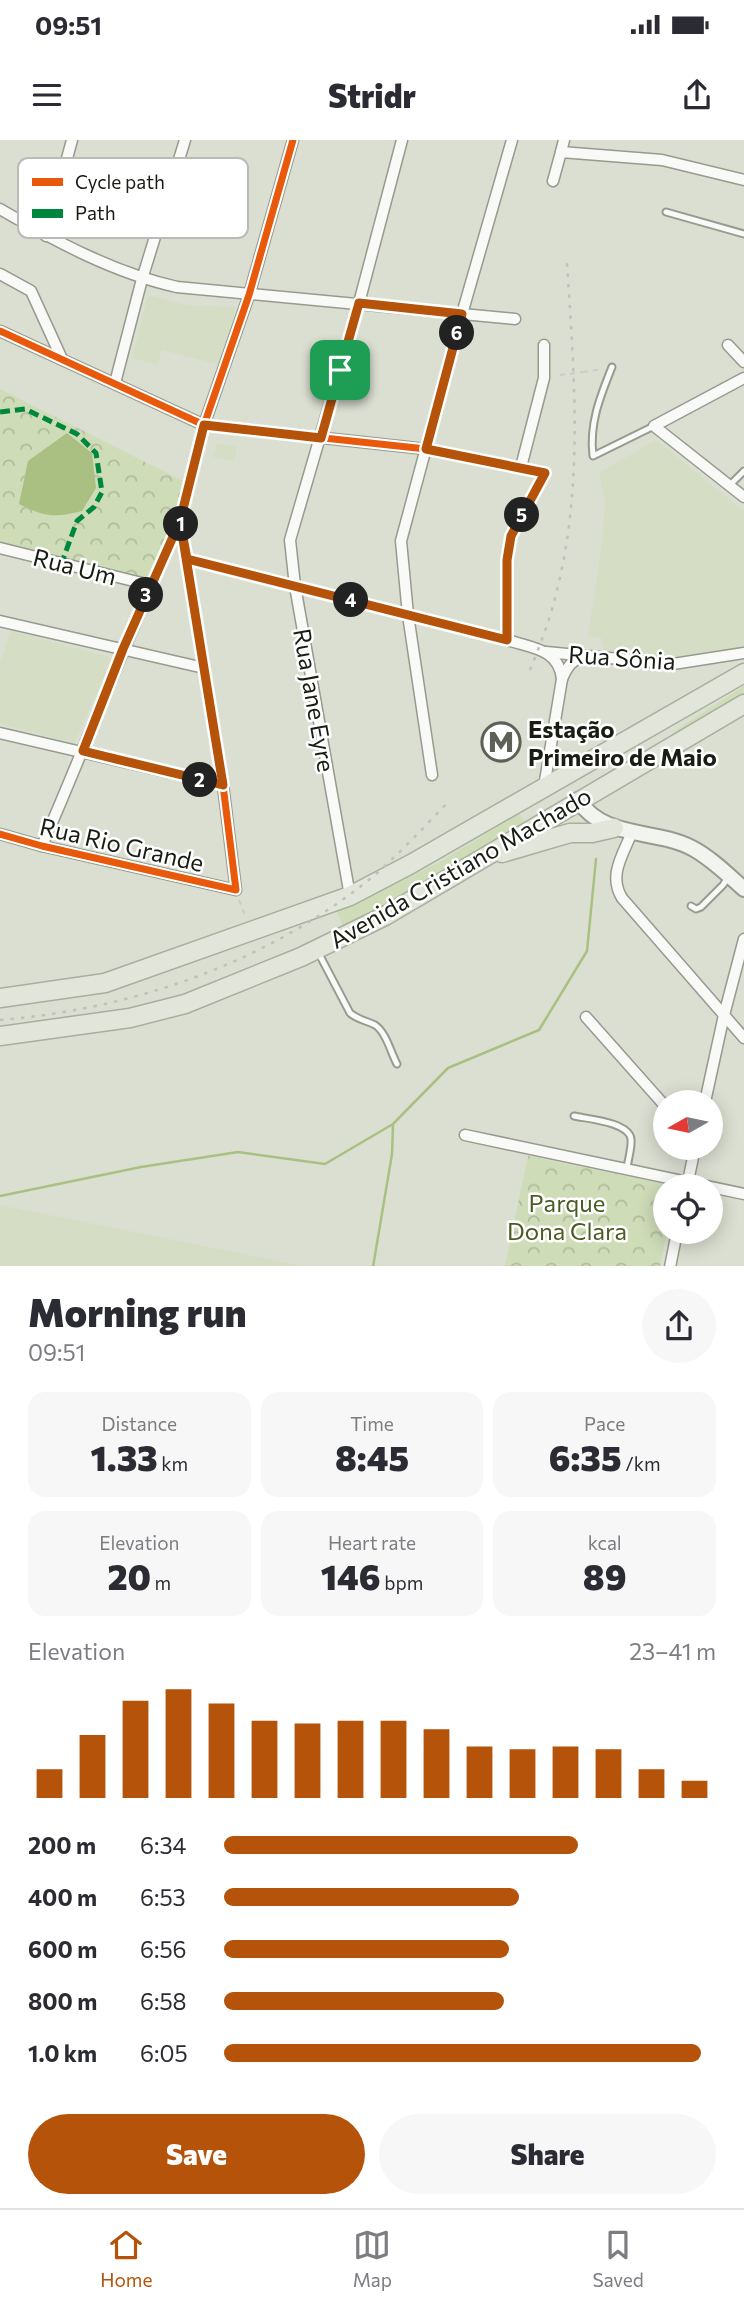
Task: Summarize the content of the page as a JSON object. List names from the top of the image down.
{
  "streets": {
    "highway": ["Avenida Cristiano Machado"],
    "street": [
      "Rua Um",
      "Rua Sônia",
      "Rua Jane Eyre",
      "Rua Rio Grande"
    ]
  },
  "crossings": [
    ["Rua Sônia", "Rua Jane Eyre"],
    ["Rua Sônia", "Avenida Cristiano Machado"],
    ["Rua Jane Eyre", "Avenida Cristiano Machado"]
  ],
  "parks": ["Parque Dona Clara"],
  "places": {
    "metro station": ["Estação Primeiro de Maio"]
  },
  "legend": ["Cycle path", "Path"],
  "north": "left",
  "page": {
    "status": "09:51",
    "header": "Stridr",
    "pins": [
      "6",
      "5",
      "1",
      "3",
      "4",
      "2"
    ],
    "heading": ["Morning run", "09:51"],
    "stats": [
      ["Distance", "1.33 km"],
      ["Time", "8:45"],
      ["Pace", "6:35 /km"],
      ["Elevation", "20 m"],
      ["Heart rate", "146 bpm"],
      ["kcal", "89"]
    ],
    "chart": ["Elevation", "23–41 m"],
    "list": [
      {
        "name": "200 m",
        "note": "6:34"
      },
      {
        "name": "400 m",
        "note": "6:53"
      },
      {
        "name": "600 m",
        "note": "6:56"
      },
      {
        "name": "800 m",
        "note": "6:58"
      },
      {
        "name": "1.0 km",
        "note": "6:05"
      }
    ],
    "buttons": ["Save", "Share"],
    "tabs": ["Home", "Map", "Saved"]
  }
}
